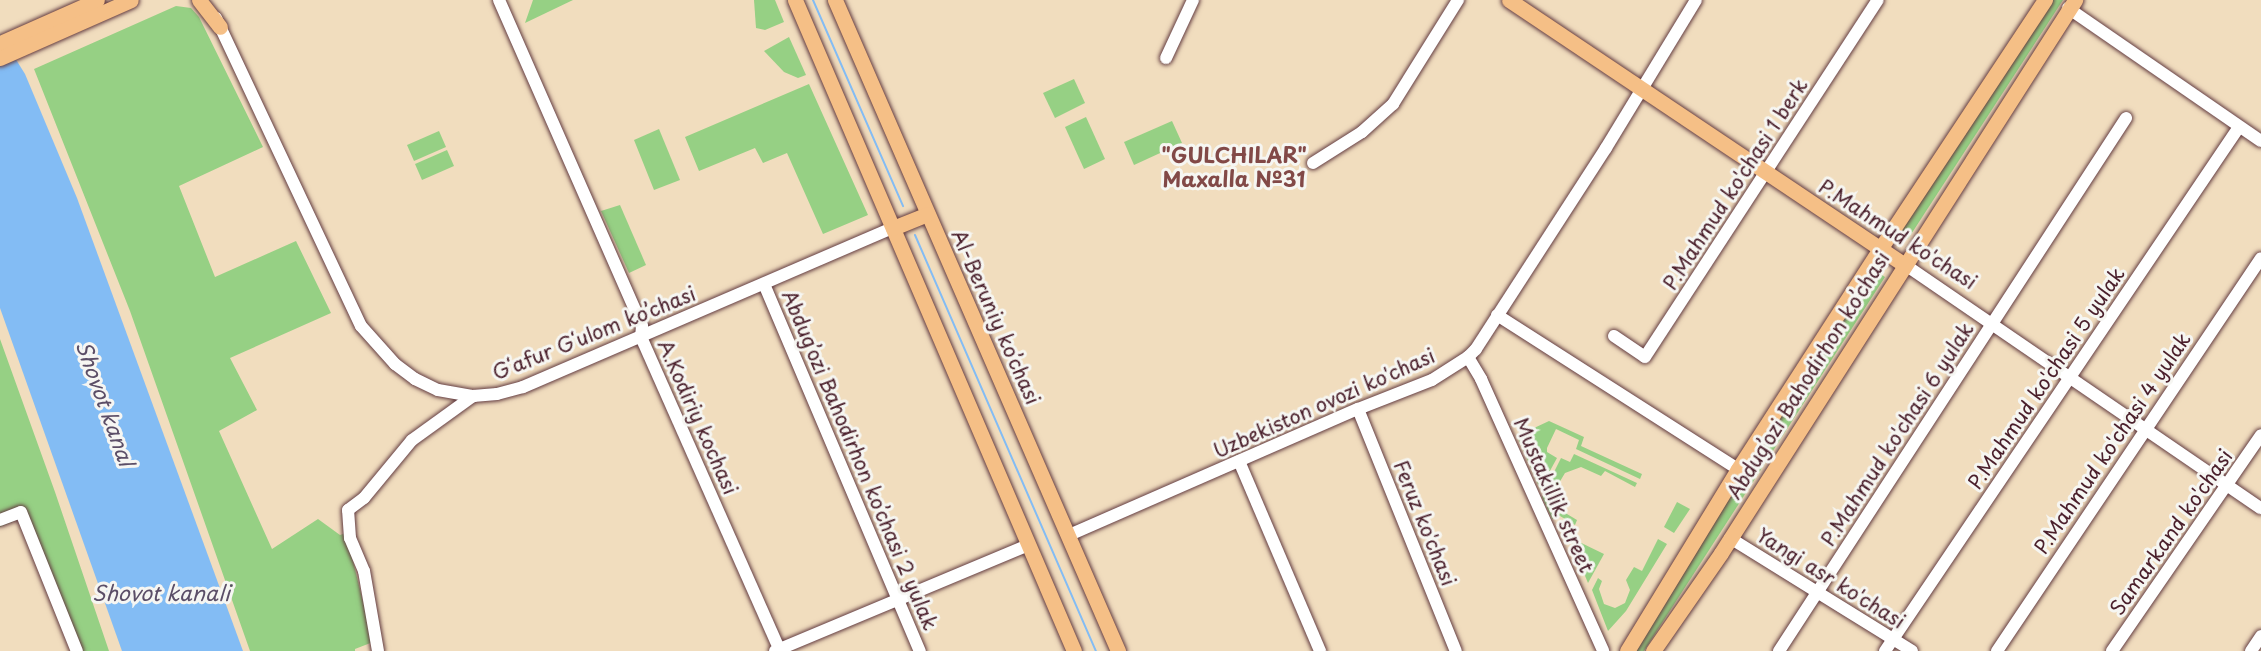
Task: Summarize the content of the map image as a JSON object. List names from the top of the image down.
{
  "streets": {
    "main road": ["P.Mahmud ko'chasi", "Al-Beruniy ko’chasi", "Abdug’ozi Bahodirhon ko’chasi"],
    "street": [
      "P.Mahmud ko'chasi 1 berk",
      "Gʻafur Gʻulom ko’chasi",
      "P.Mahmud ko'chasi 5 yulak",
      "Uzbekiston ovozi ko'chasi",
      "A.Kodiriy kochasi",
      "P.Mahmud ko'chasi 6 yulak",
      "P.Mahmud ko'chasi 4 yulak",
      "Abdug’ozi Bahodirhon ko’chasi 2 yulak",
      "Mustakillik street",
      "Feruz ko'chasi",
      "Samarkand ko'chasi",
      "Yangi asr ko'chasi"
    ]
  },
  "crossings": [
    ["P.Mahmud ko'chasi 1 berk", "P.Mahmud ko'chasi"],
    ["P.Mahmud ko'chasi", "Abdug’ozi Bahodirhon ko’chasi"],
    ["P.Mahmud ko'chasi", "P.Mahmud ko'chasi 5 yulak"],
    ["P.Mahmud ko'chasi", "Uzbekiston ovozi ko'chasi"],
    ["P.Mahmud ko'chasi", "P.Mahmud ko'chasi 6 yulak"],
    ["P.Mahmud ko'chasi", "P.Mahmud ko'chasi 4 yulak"],
    ["P.Mahmud ko'chasi", "Samarkand ko'chasi"],
    ["Al-Beruniy ko’chasi", "Uzbekiston ovozi ko'chasi"],
    ["Gʻafur Gʻulom ko’chasi", "A.Kodiriy kochasi"],
    ["Gʻafur Gʻulom ko’chasi", "Abdug’ozi Bahodirhon ko’chasi 2 yulak"],
    ["Abdug’ozi Bahodirhon ko’chasi", "Uzbekiston ovozi ko'chasi"],
    ["Abdug’ozi Bahodirhon ko’chasi", "Yangi asr ko'chasi"],
    ["P.Mahmud ko'chasi 5 yulak", "Yangi asr ko'chasi"],
    ["Uzbekiston ovozi ko'chasi", "Mustakillik street"],
    ["Uzbekiston ovozi ko'chasi", "Feruz ko'chasi"],
    ["P.Mahmud ko'chasi 6 yulak", "Yangi asr ko'chasi"]
  ],
  "districts": ["\"GULCHILAR\" Maxalla №31"],
  "water": ["Shovot kanal", "Shovot kanali"]
}
